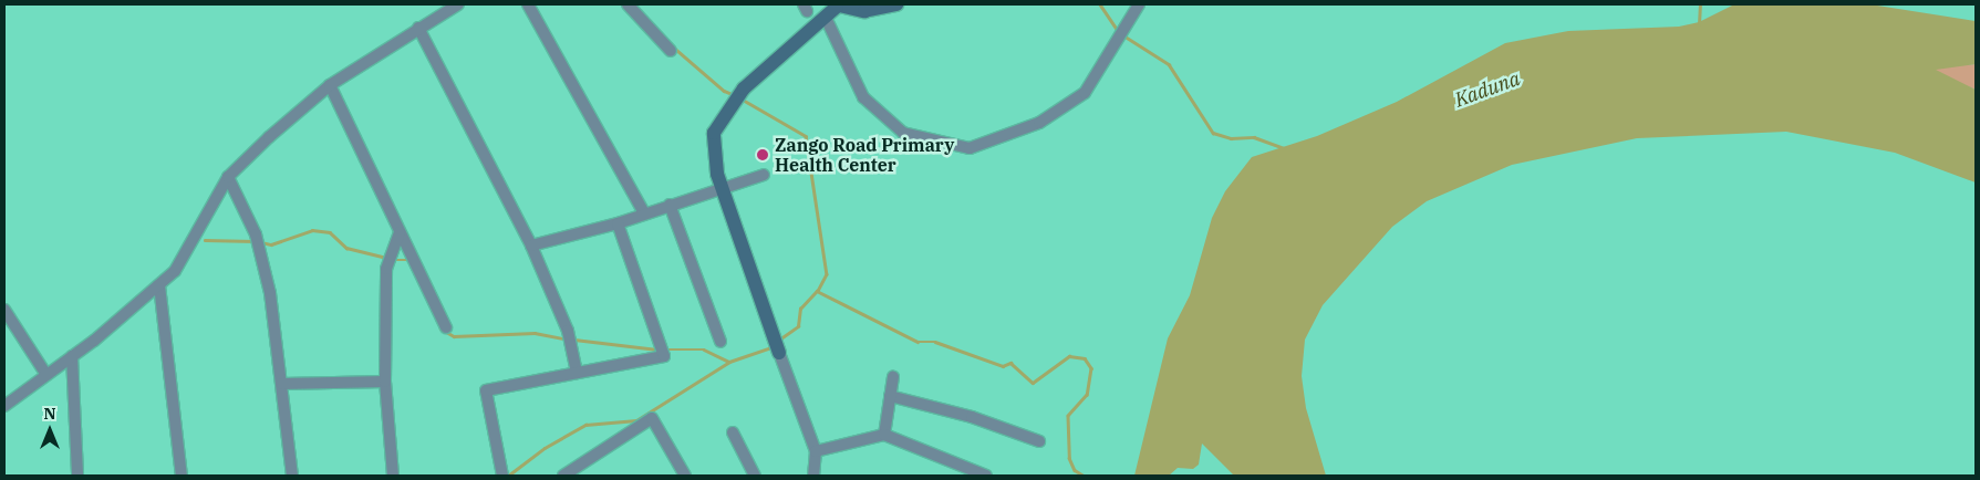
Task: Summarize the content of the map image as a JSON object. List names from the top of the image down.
{
  "water": ["Kaduna"],
  "places": ["Zango Road Primary Health Center"],
  "north": "top"
}
